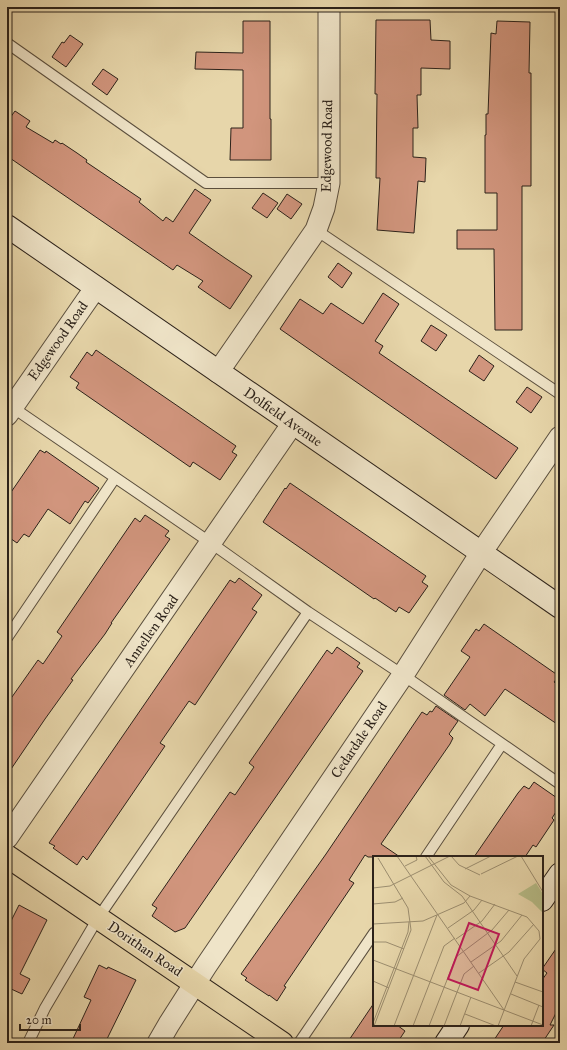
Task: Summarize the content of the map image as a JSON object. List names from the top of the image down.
{
  "streets": {
    "main road": ["Dorithan Road"],
    "street": [
      "Edgewood Road",
      "Dolfield Avenue",
      "Annellen Road",
      "Cedardale Road"
    ]
  },
  "crossings": [
    ["Edgewood Road", "Dolfield Avenue"],
    ["Dolfield Avenue", "Annellen Road"],
    ["Dolfield Avenue", "Cedardale Road"],
    ["Cedardale Road", "Dorithan Road"]
  ],
  "scale_bar": "20 m"
}
